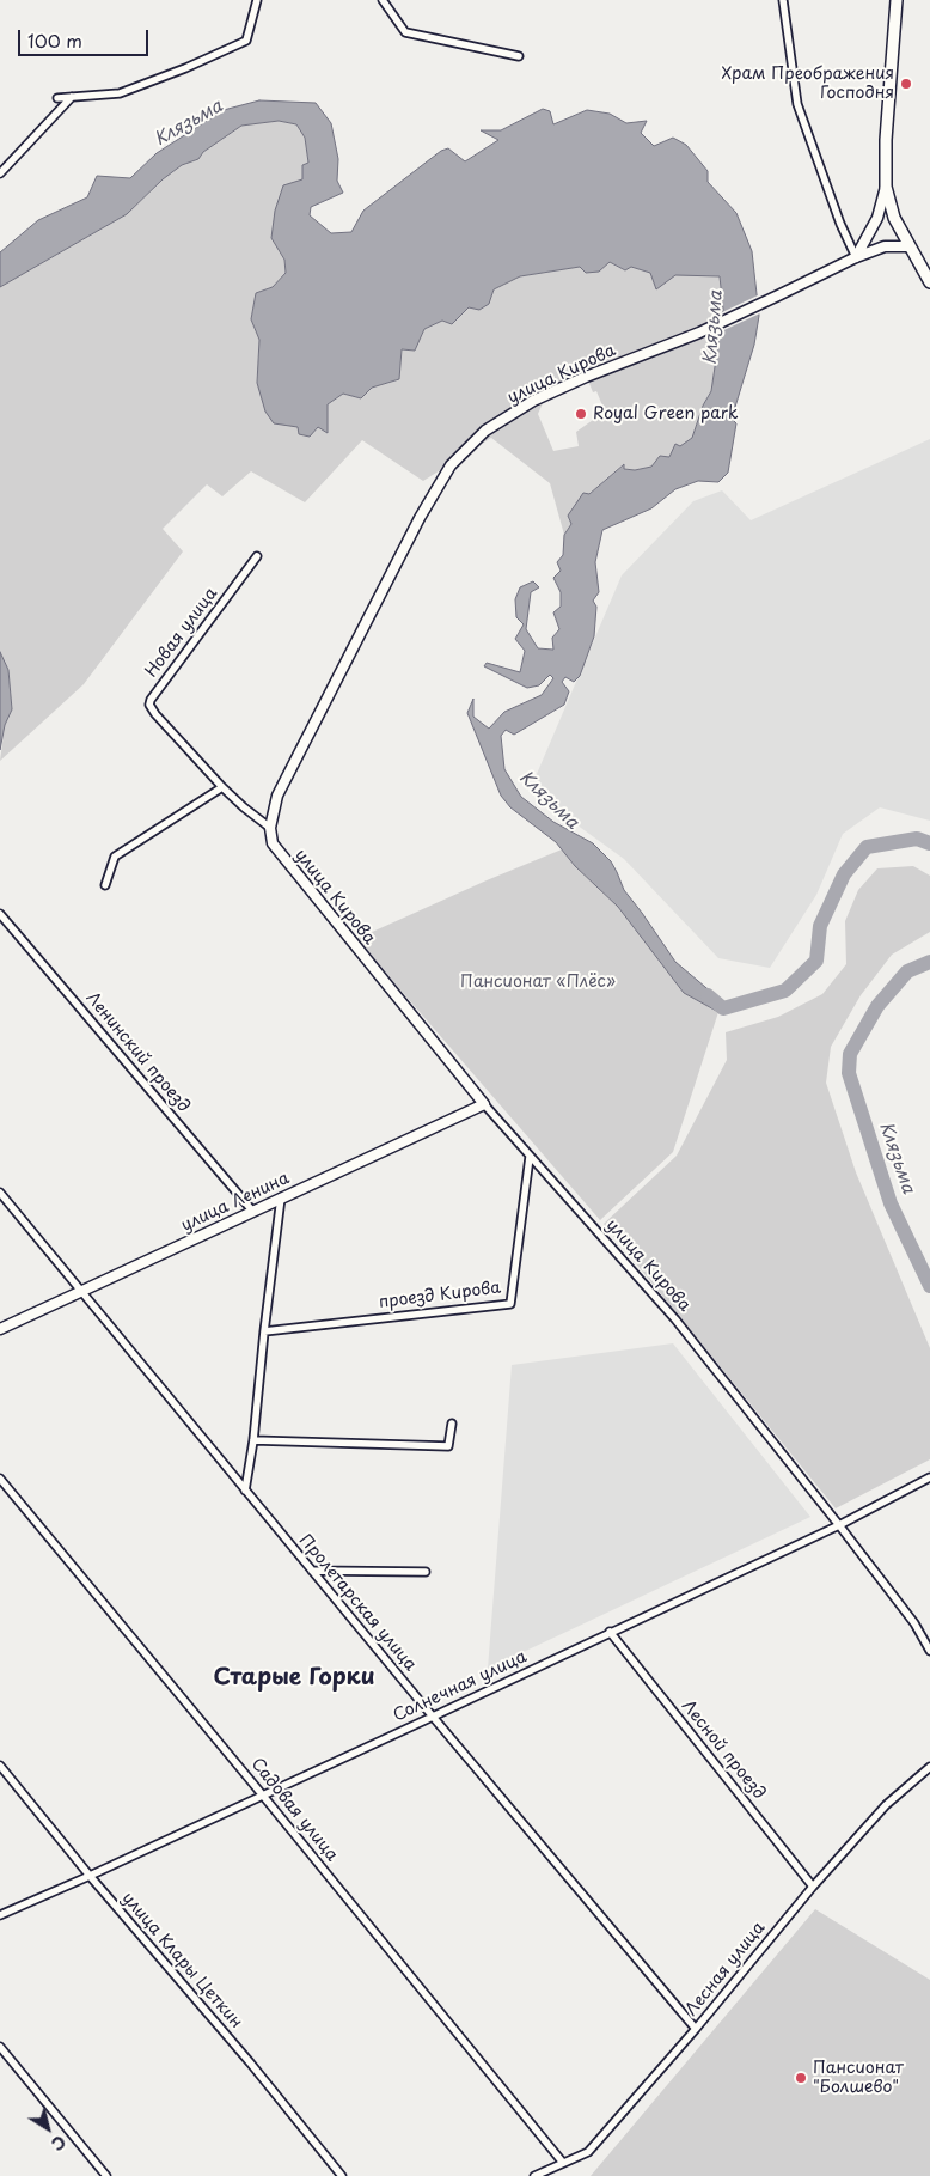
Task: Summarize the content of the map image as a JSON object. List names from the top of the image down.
{
  "streets": {
    "street": [
      "улица Кирова",
      "Новая улица",
      "Ленинский проезд",
      "улица Ленина",
      "проезд Кирова",
      "Пролетарская улица",
      "Солнечная улица",
      "Лесной проезд",
      "Садовая улица",
      "улица Клары Цеткин",
      "Лесная улица"
    ]
  },
  "crossings": [
    ["улица Кирова", "Новая улица"],
    ["улица Кирова", "улица Ленина"],
    ["улица Кирова", "проезд Кирова"],
    ["улица Кирова", "Солнечная улица"],
    ["Ленинский проезд", "улица Ленина"],
    ["улица Ленина", "Пролетарская улица"],
    ["Пролетарская улица", "Солнечная улица"],
    ["Пролетарская улица", "Лесная улица"],
    ["Солнечная улица", "Лесной проезд"],
    ["Солнечная улица", "Садовая улица"],
    ["Солнечная улица", "улица Клары Цеткин"],
    ["Лесной проезд", "Лесная улица"],
    ["Садовая улица", "Лесная улица"]
  ],
  "districts": ["Старые Горки"],
  "water": ["Клязьма"],
  "parks": ["Пансионат «Плёс»"],
  "places": ["Храм Преображения Господня", "Royal Green park", "Пансионат \"Болшево\""],
  "scale_bar": "100 m",
  "north": "bottom right"
}
